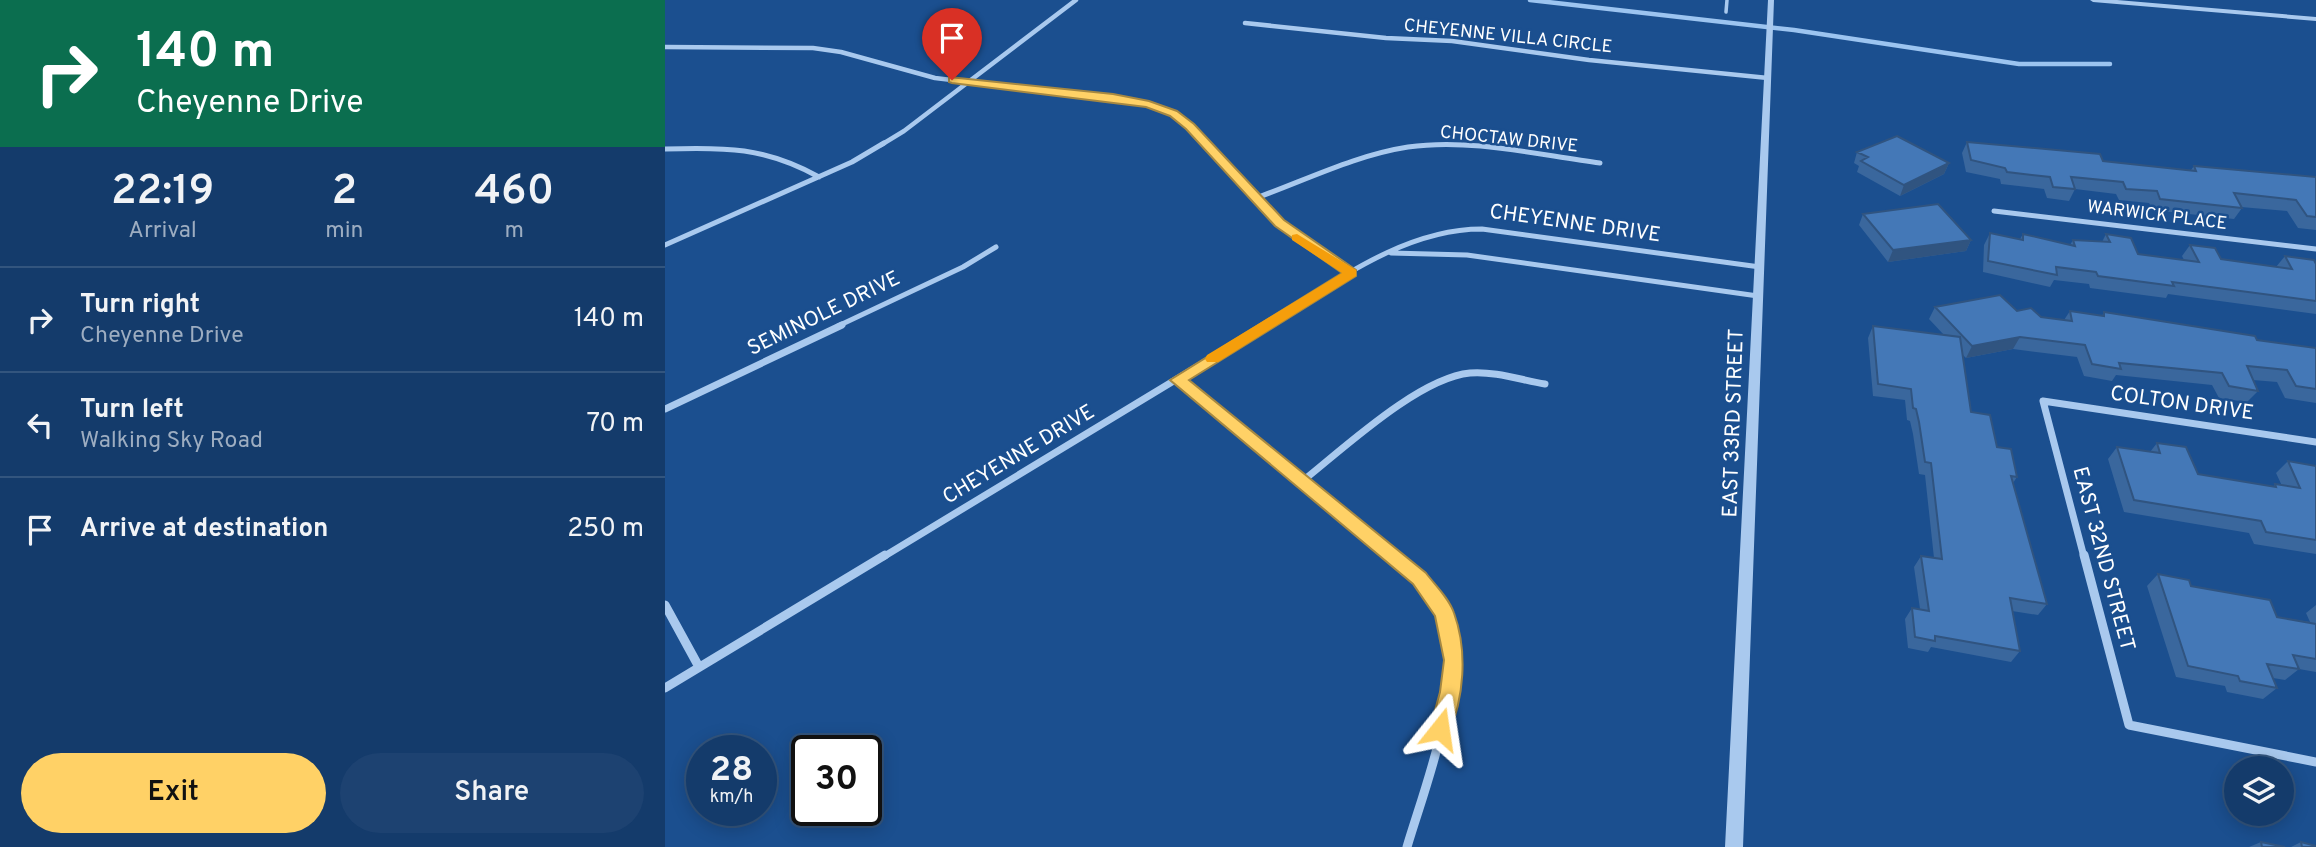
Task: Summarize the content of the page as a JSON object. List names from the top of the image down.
{
  "streets": {
    "street": [
      "CHEYENNE VILLA CIRCLE",
      "CHOCTAW DRIVE",
      "WARWICK PLACE",
      "CHEYENNE DRIVE",
      "SEMINOLE DRIVE",
      "COLTON DRIVE",
      "EAST 33RD STREET",
      "EAST 32ND STREET"
    ]
  },
  "crossings": [
    ["CHEYENNE VILLA CIRCLE", "EAST 33RD STREET"],
    ["CHEYENNE DRIVE", "EAST 33RD STREET"],
    ["COLTON DRIVE", "EAST 32ND STREET"]
  ],
  "page": {
    "turn": ["140 m", "Cheyenne Drive"],
    "eta": [
      "22:19",
      "Arrival",
      "2",
      "min",
      "460",
      "m"
    ],
    "list": [
      {
        "name": "Turn right",
        "note": "Cheyenne Drive",
        "value": "140 m"
      },
      {
        "name": "Turn left",
        "note": "Walking Sky Road",
        "value": "70 m"
      },
      {
        "name": "Arrive at destination",
        "value": "250 m"
      }
    ],
    "speed": "28 km/h",
    "limit": "30",
    "buttons": ["Exit", "Share"]
  }
}
